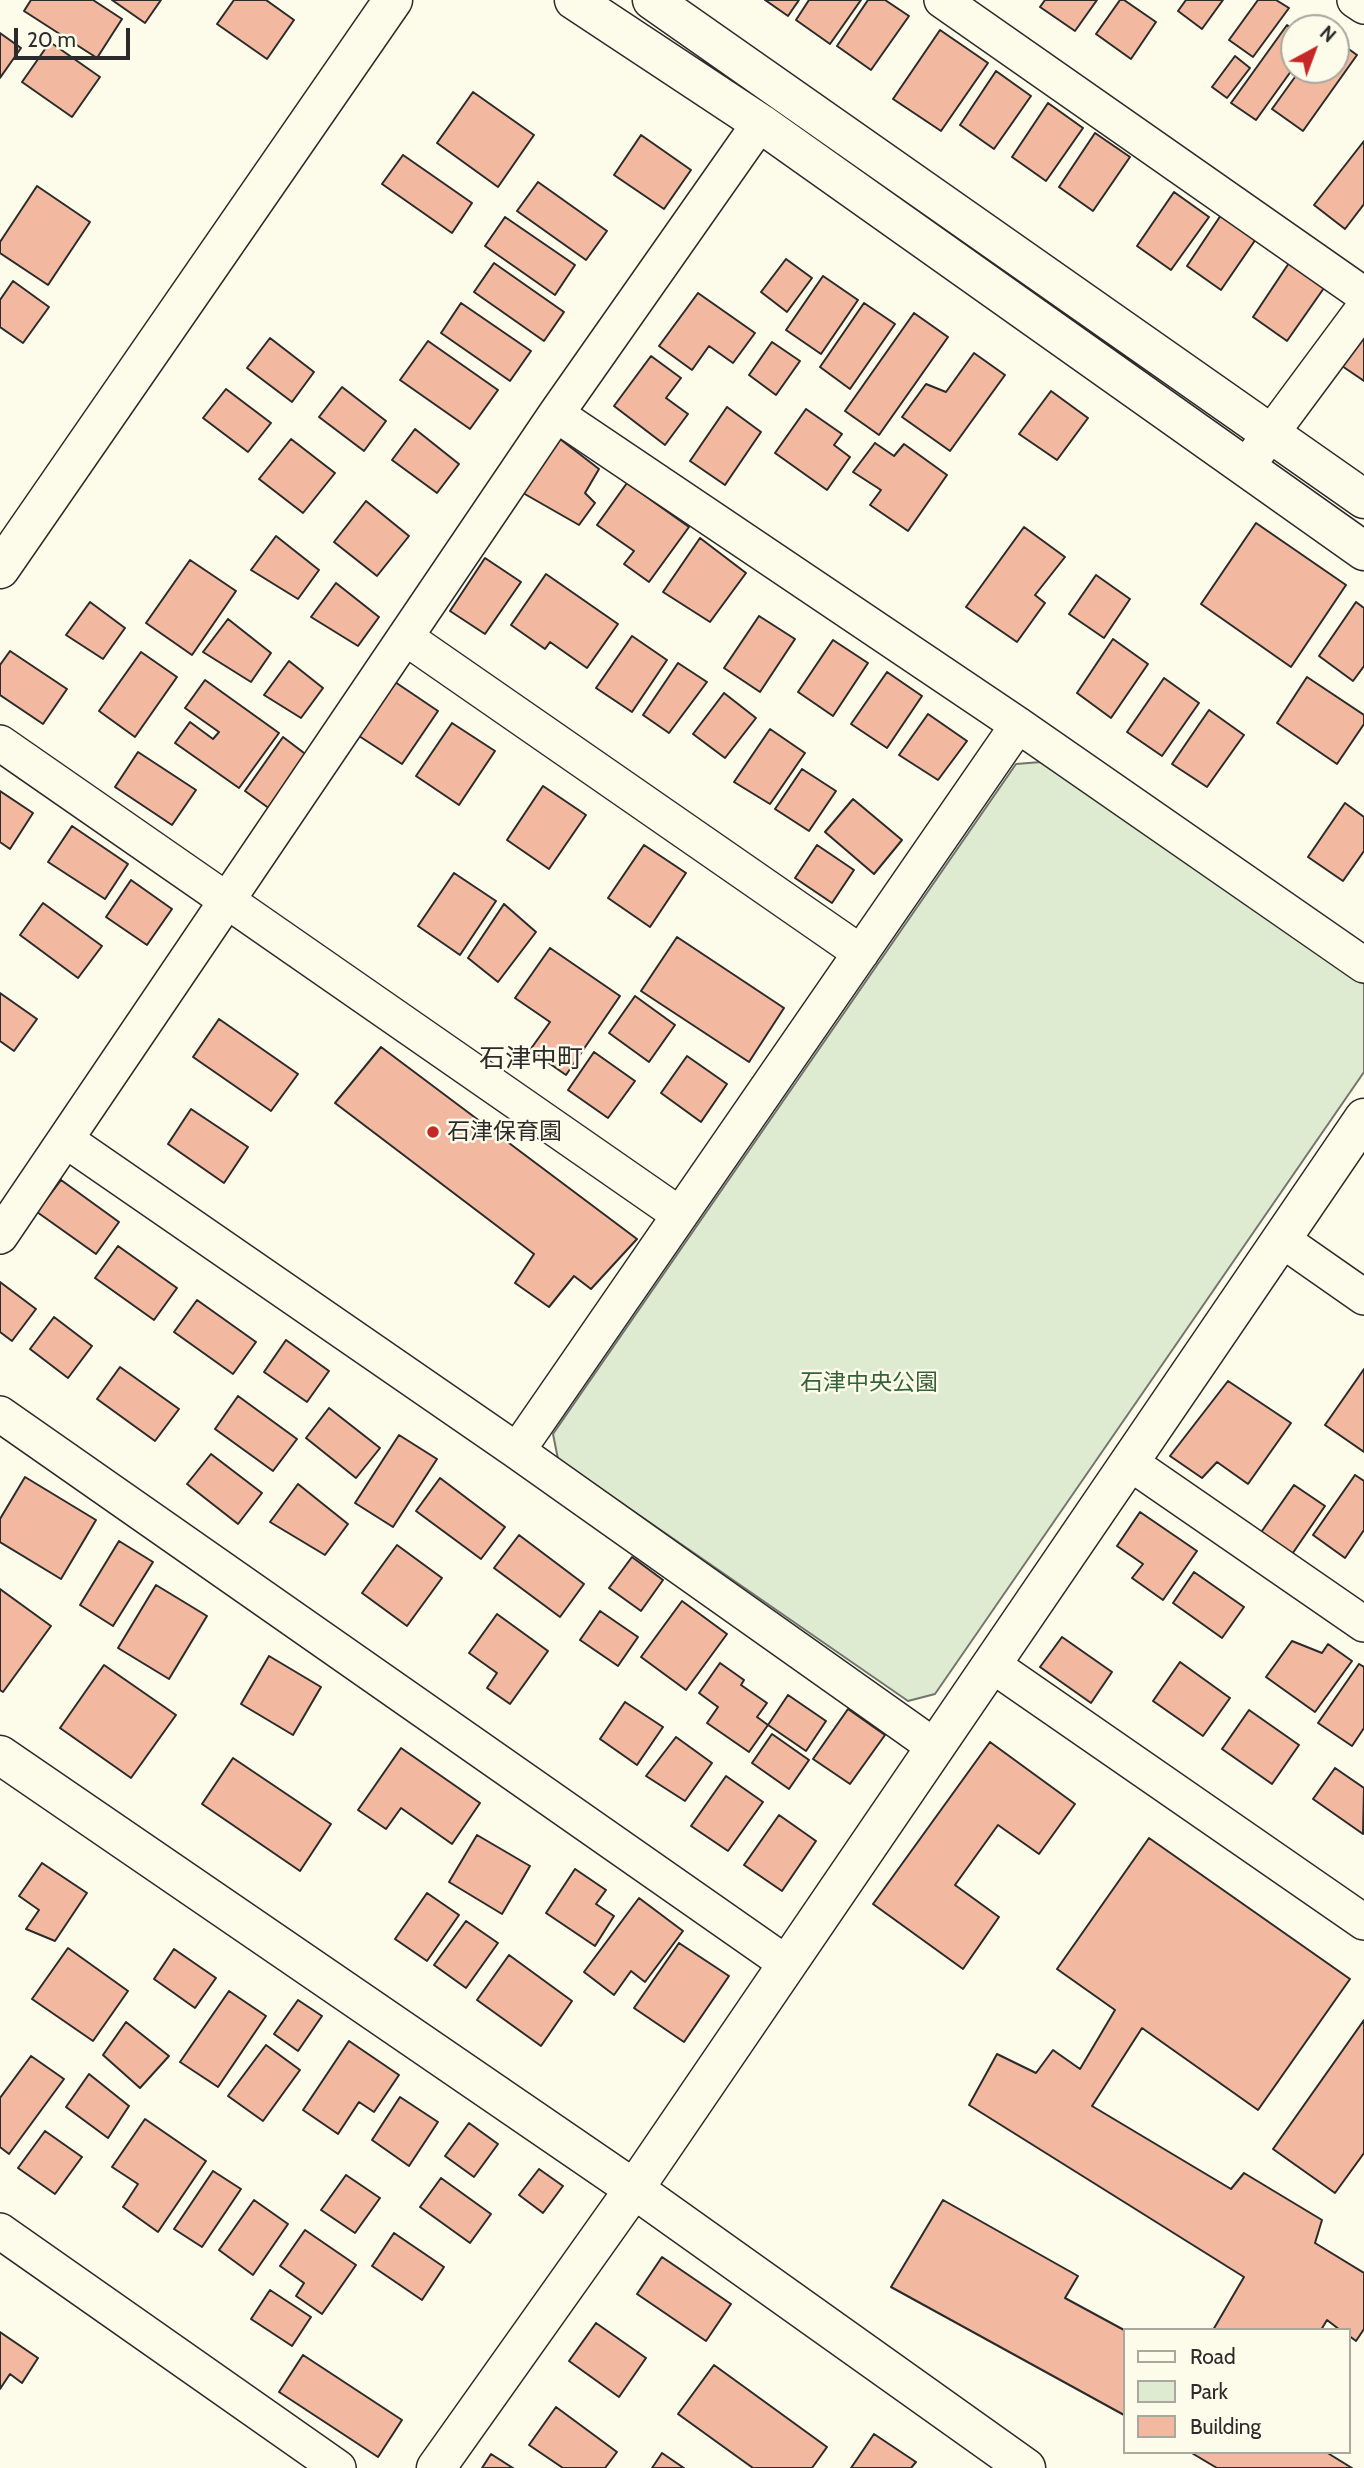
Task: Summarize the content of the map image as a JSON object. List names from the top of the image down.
{
  "districts": ["石津中町"],
  "parks": ["石津中央公園"],
  "places": ["石津保育園"],
  "legend": ["Road", "Park", "Building"],
  "scale_bar": "20 m",
  "north": "top right"
}
